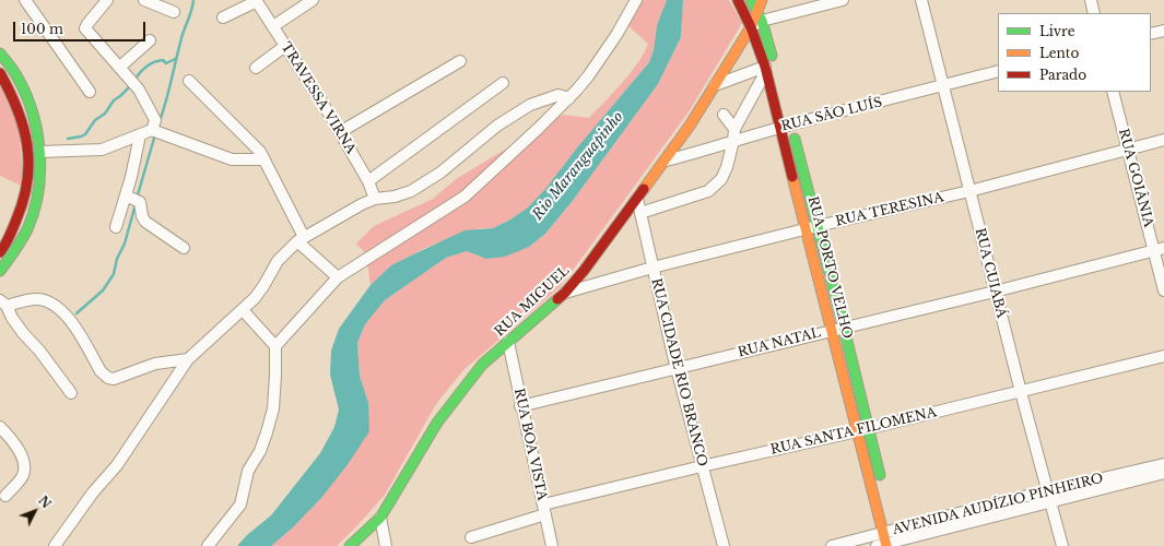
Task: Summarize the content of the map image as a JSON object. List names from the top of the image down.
{
  "streets": {
    "main road": ["RUA PORTO VELHO", "RUA MIGUEL"],
    "street": [
      "TRAVESSA VIRNA",
      "RUA SÃO LUÍS",
      "RUA GOIÂNIA",
      "RUA TERESINA",
      "RUA CUIABÁ",
      "RUA NATAL",
      "RUA CIDADE RIO BRANCO",
      "RUA SANTA FILOMENA",
      "RUA BOA VISTA",
      "AVENIDA AUDÍZIO PINHEIRO"
    ]
  },
  "crossings": [
    ["RUA SÃO LUÍS", "RUA PORTO VELHO"],
    ["RUA SÃO LUÍS", "RUA CUIABÁ"],
    ["RUA SÃO LUÍS", "RUA MIGUEL"],
    ["RUA GOIÂNIA", "RUA TERESINA"],
    ["RUA GOIÂNIA", "RUA NATAL"],
    ["RUA TERESINA", "RUA PORTO VELHO"],
    ["RUA TERESINA", "RUA CUIABÁ"],
    ["RUA TERESINA", "RUA MIGUEL"],
    ["RUA TERESINA", "RUA CIDADE RIO BRANCO"],
    ["RUA PORTO VELHO", "RUA MIGUEL"],
    ["RUA PORTO VELHO", "RUA NATAL"],
    ["RUA PORTO VELHO", "RUA SANTA FILOMENA"],
    ["RUA PORTO VELHO", "AVENIDA AUDÍZIO PINHEIRO"],
    ["RUA CUIABÁ", "RUA NATAL"],
    ["RUA CUIABÁ", "RUA SANTA FILOMENA"],
    ["RUA CUIABÁ", "AVENIDA AUDÍZIO PINHEIRO"],
    ["RUA MIGUEL", "RUA CIDADE RIO BRANCO"],
    ["RUA MIGUEL", "RUA BOA VISTA"],
    ["RUA NATAL", "RUA CIDADE RIO BRANCO"],
    ["RUA NATAL", "RUA BOA VISTA"],
    ["RUA CIDADE RIO BRANCO", "RUA SANTA FILOMENA"],
    ["RUA SANTA FILOMENA", "RUA BOA VISTA"]
  ],
  "water": ["Rio Maranguapinho"],
  "legend": ["Livre", "Lento", "Parado"],
  "scale_bar": "100 m",
  "north": "top right"
}
